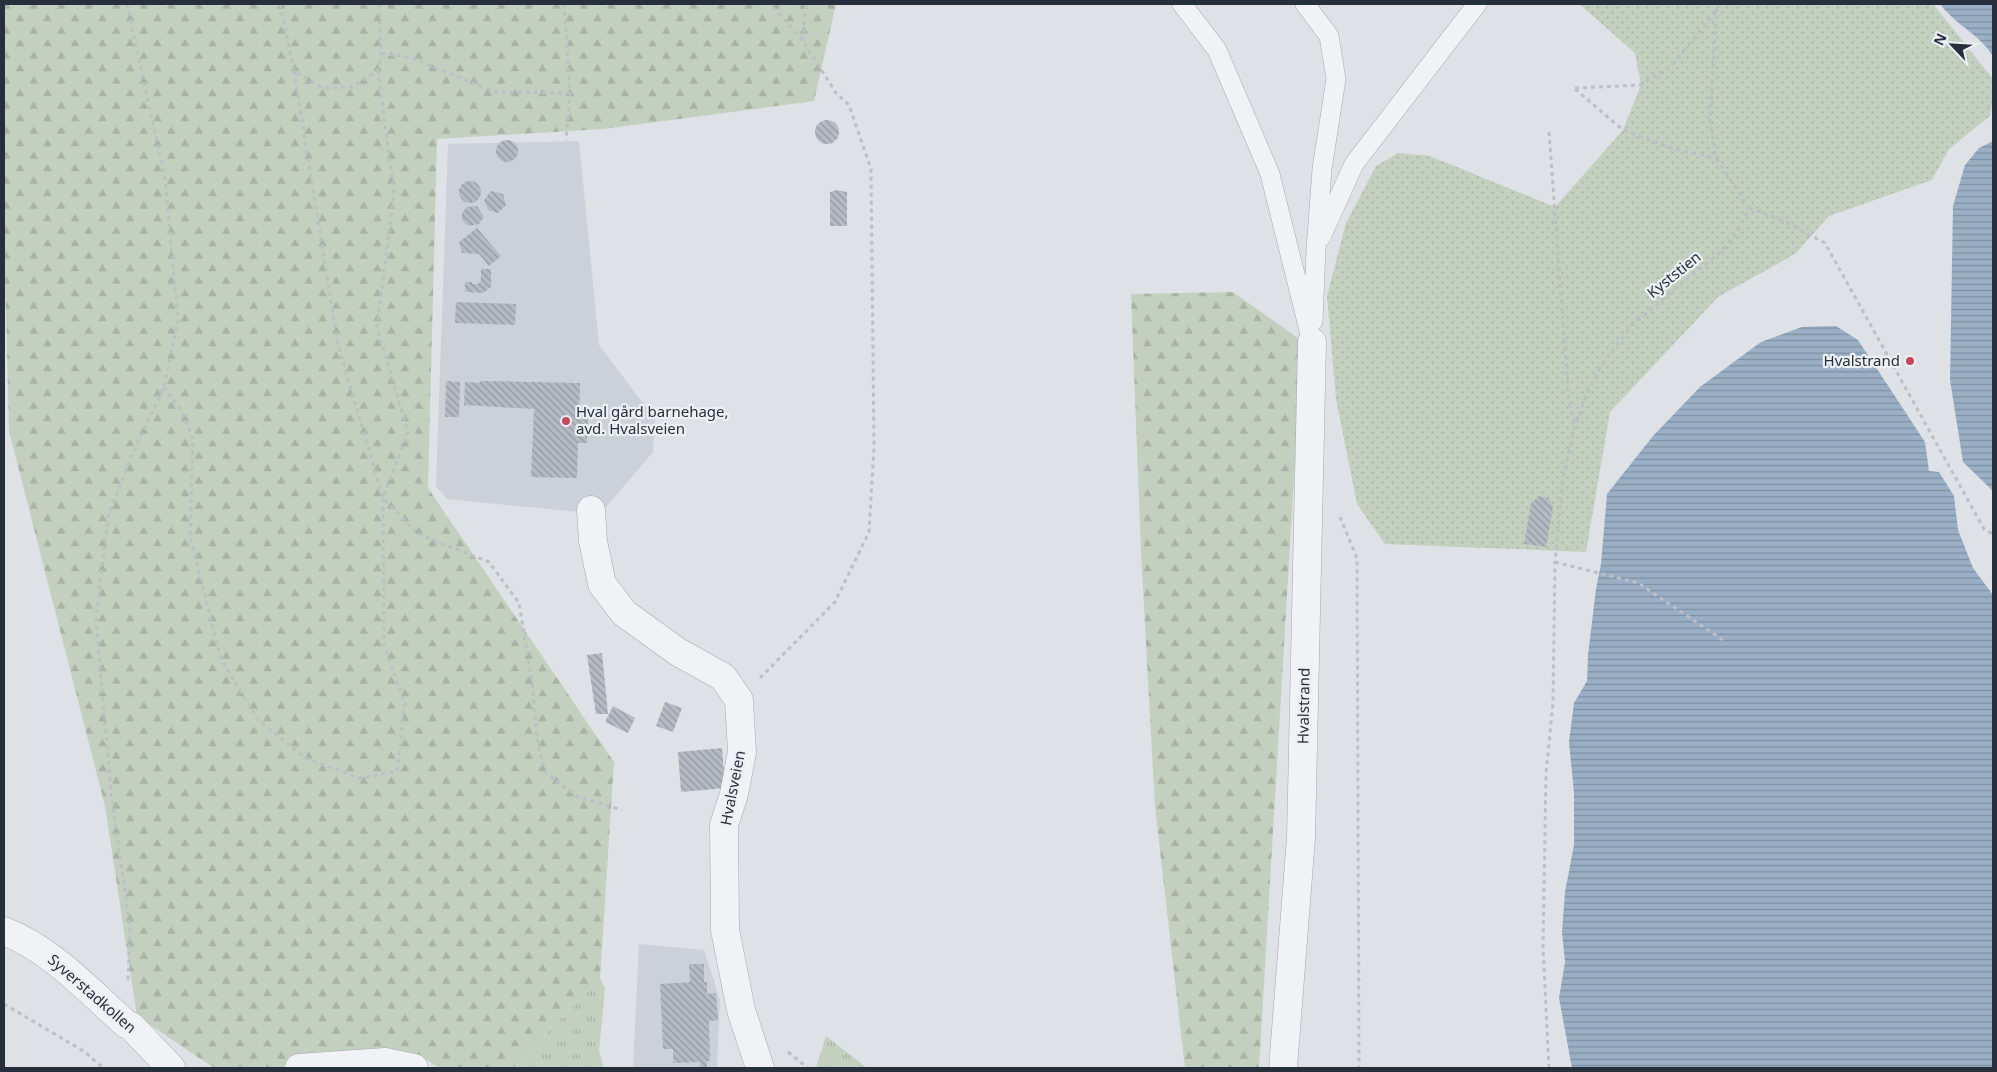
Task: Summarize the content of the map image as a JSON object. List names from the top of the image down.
{
  "streets": {
    "street": ["Hvalstrand", "Hvalsveien", "Syverstadkollen"],
    "path": ["Kyststien"]
  },
  "places": ["Hvalstrand", "Hval gård barnehage, avd. Hvalsveien"],
  "north": "top left"
}
